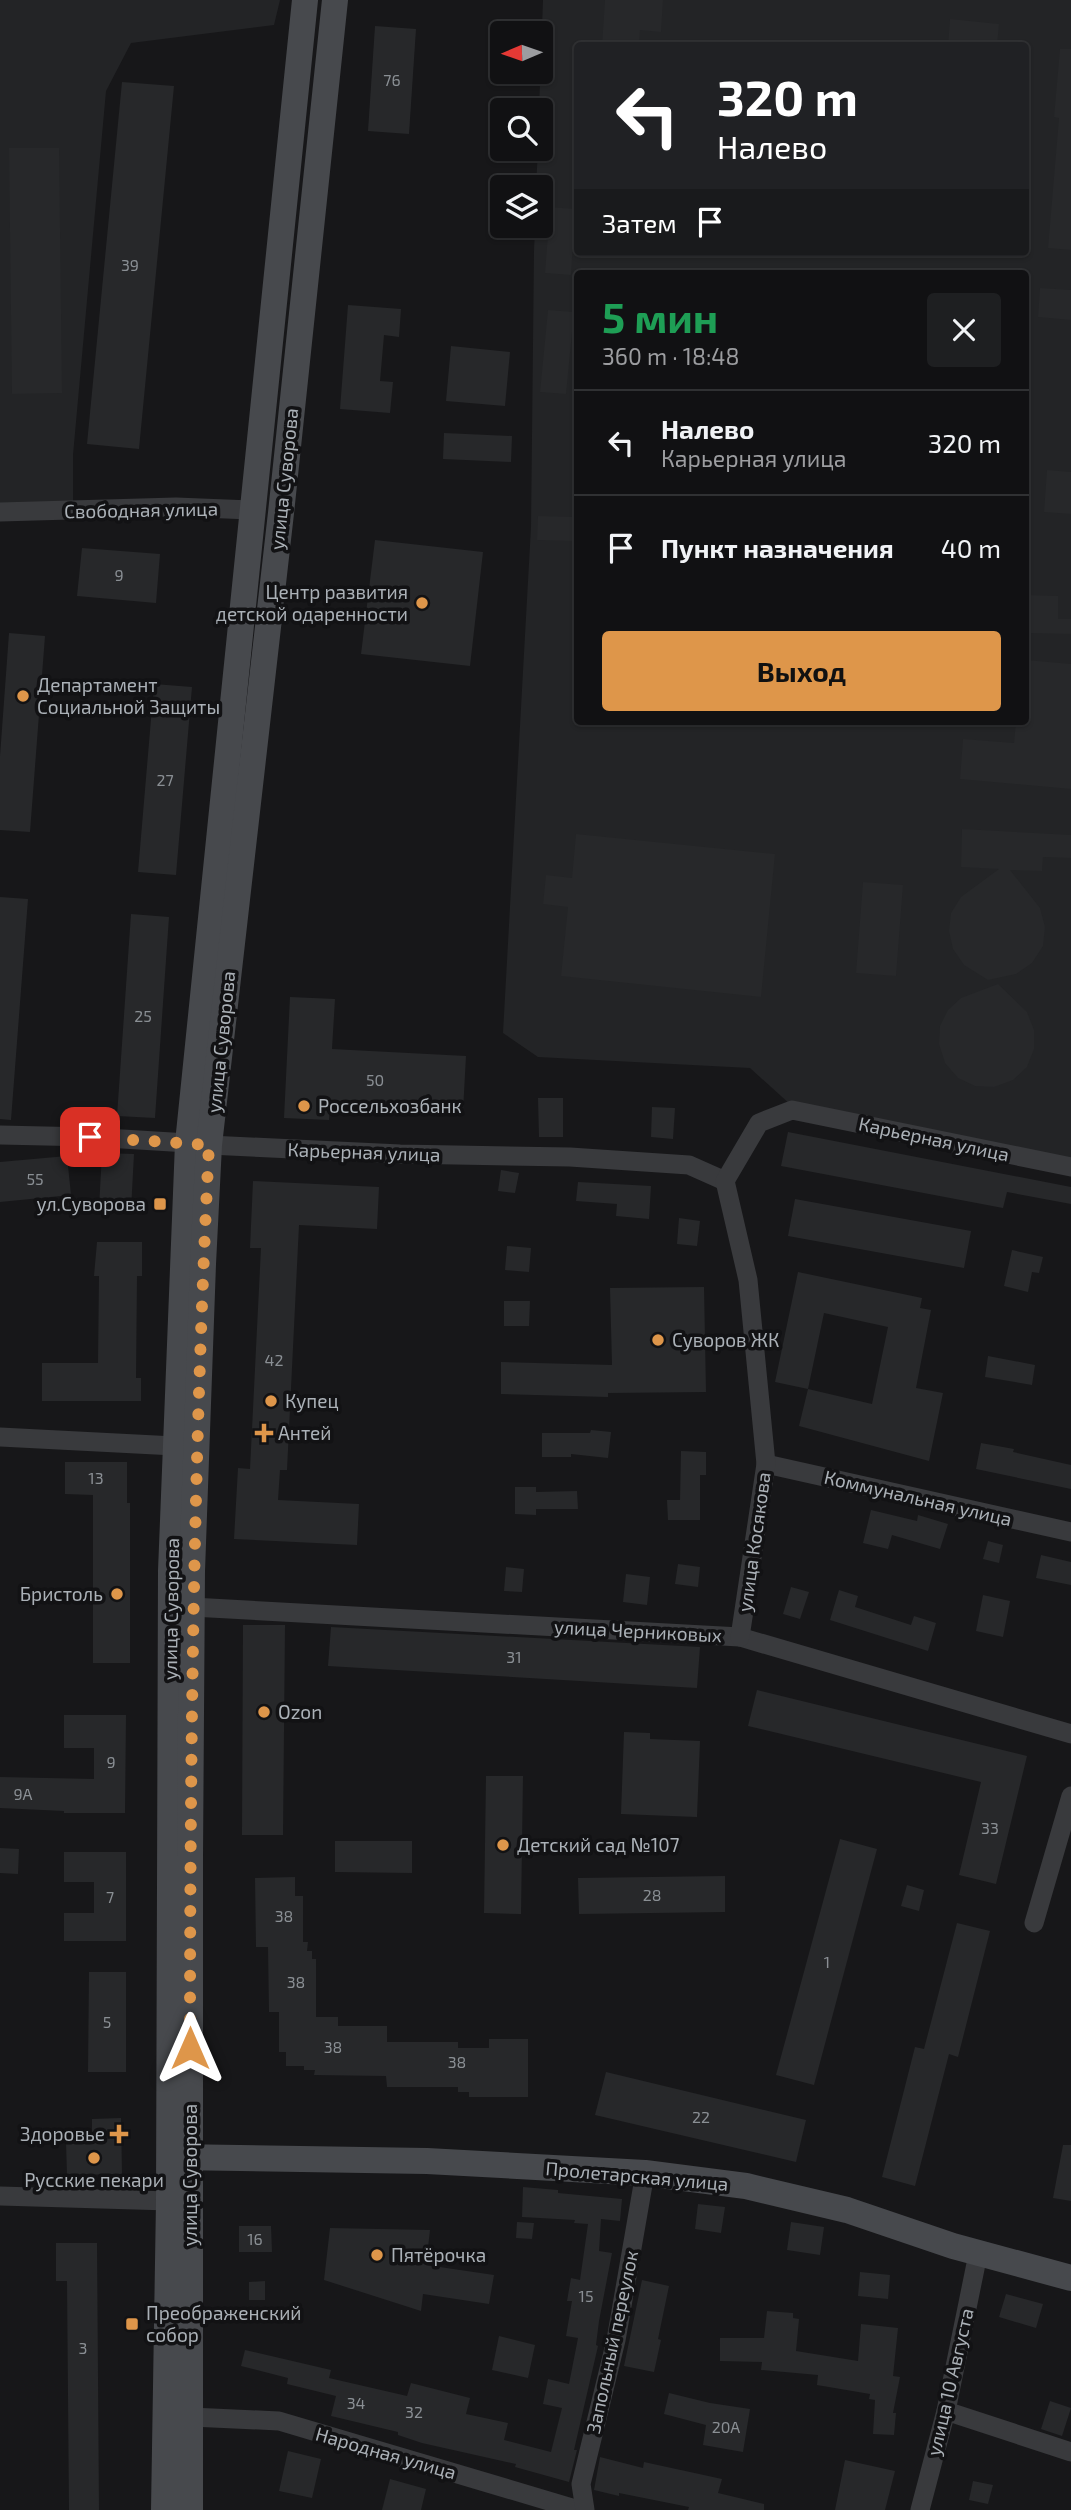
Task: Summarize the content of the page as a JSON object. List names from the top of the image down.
{
  "streets": {
    "main road": ["улица Суворова", "Свободная улица", "Пролетарская улица"],
    "street": [
      "Карьерная улица",
      "Коммунальная улица",
      "улица Косякова",
      "улица Черниковых",
      "Запольный переулок",
      "улица 10 Августа",
      "Народная улица"
    ]
  },
  "crossings": [
    ["улица Суворова", "Свободная улица"],
    ["улица Суворова", "Карьерная улица"],
    ["улица Суворова", "улица Черниковых"],
    ["улица Суворова", "Пролетарская улица"],
    ["улица Суворова", "Народная улица"],
    ["Карьерная улица", "улица Косякова"],
    ["Коммунальная улица", "улица Косякова"],
    ["улица Косякова", "улица Черниковых"],
    ["Пролетарская улица", "Запольный переулок"],
    ["Пролетарская улица", "улица 10 Августа"]
  ],
  "places": {
    "other": [
      "Центр развития детской одаренности",
      "Департамент Социальной Защиты",
      "Россельхозбанк",
      "Суворов ЖК",
      "Купец",
      "Бристоль",
      "Ozon",
      "Детский сад №107",
      "Русские пекари",
      "Пятёрочка"
    ],
    "transit": ["ул.Суворова", "Преображенский собор"],
    "health": ["Антей", "Здоровье"]
  },
  "house_numbers": [
    "76",
    "39",
    "9",
    "27",
    "25",
    "50",
    "55",
    "42",
    "13",
    "31",
    "9",
    "9А",
    "33",
    "28",
    "7",
    "38",
    "1",
    "38",
    "5",
    "38",
    "38",
    "22",
    "16",
    "15",
    "3",
    "34",
    "32",
    "20А"
  ],
  "north": "left",
  "page": {
    "turn": ["320 m", "Налево"],
    "then": "Затем",
    "heading": ["5 мин", "360 m · 18:48"],
    "list": [
      {
        "name": "Налево",
        "note": "Карьерная улица",
        "value": "320 m"
      },
      {
        "name": "Пункт назначения",
        "value": "40 m"
      }
    ],
    "buttons": "Выход"
  }
}
